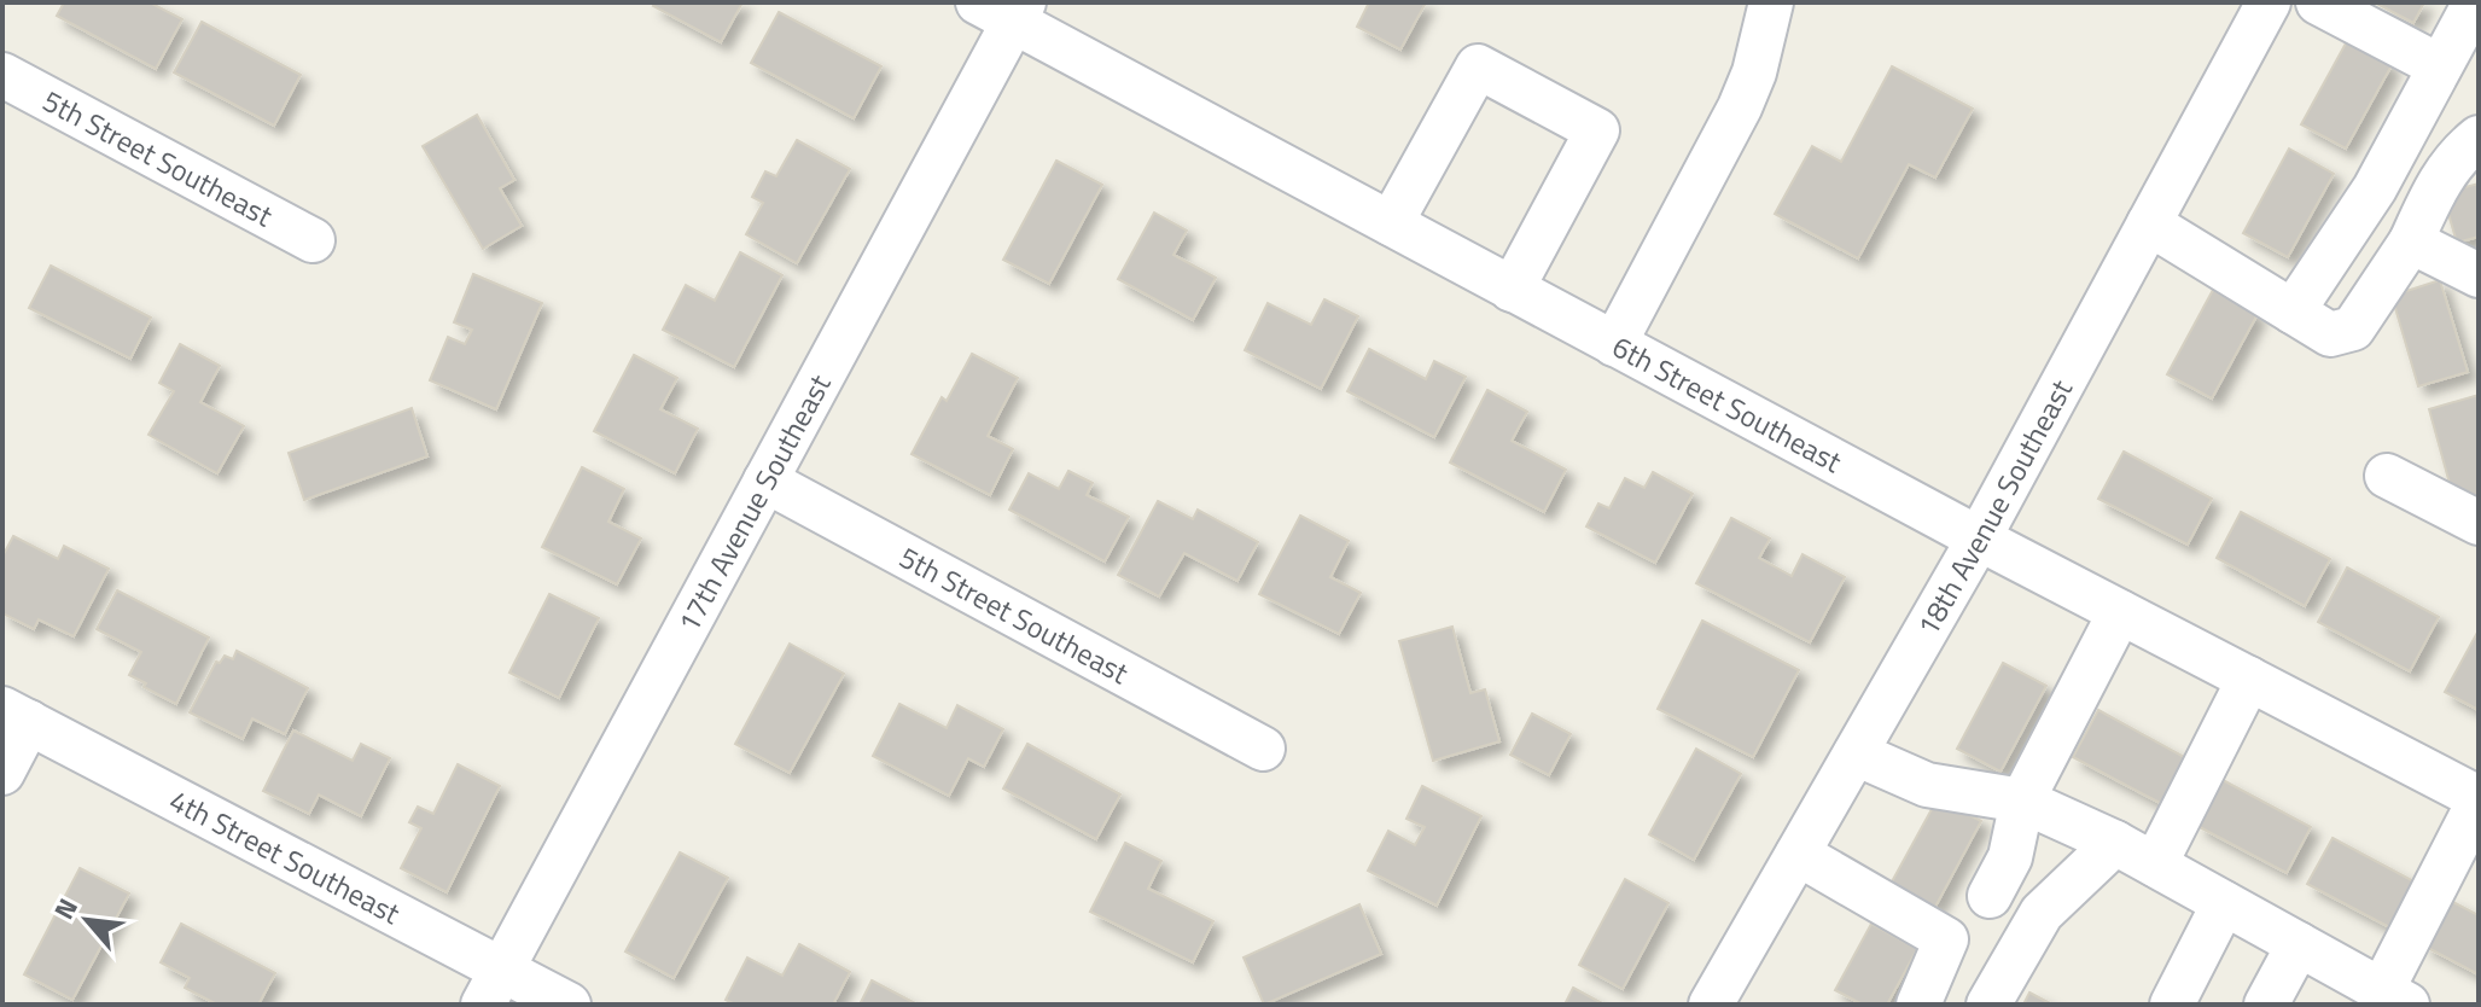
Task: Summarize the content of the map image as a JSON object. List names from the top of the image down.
{
  "streets": {
    "street": [
      "5th Street Southeast",
      "6th Street Southeast",
      "17th Avenue Southeast",
      "18th Avenue Southeast",
      "4th Street Southeast"
    ]
  },
  "crossings": [
    ["5th Street Southeast", "17th Avenue Southeast"],
    ["6th Street Southeast", "17th Avenue Southeast"],
    ["6th Street Southeast", "18th Avenue Southeast"],
    ["17th Avenue Southeast", "4th Street Southeast"]
  ],
  "north": "top left"
}
